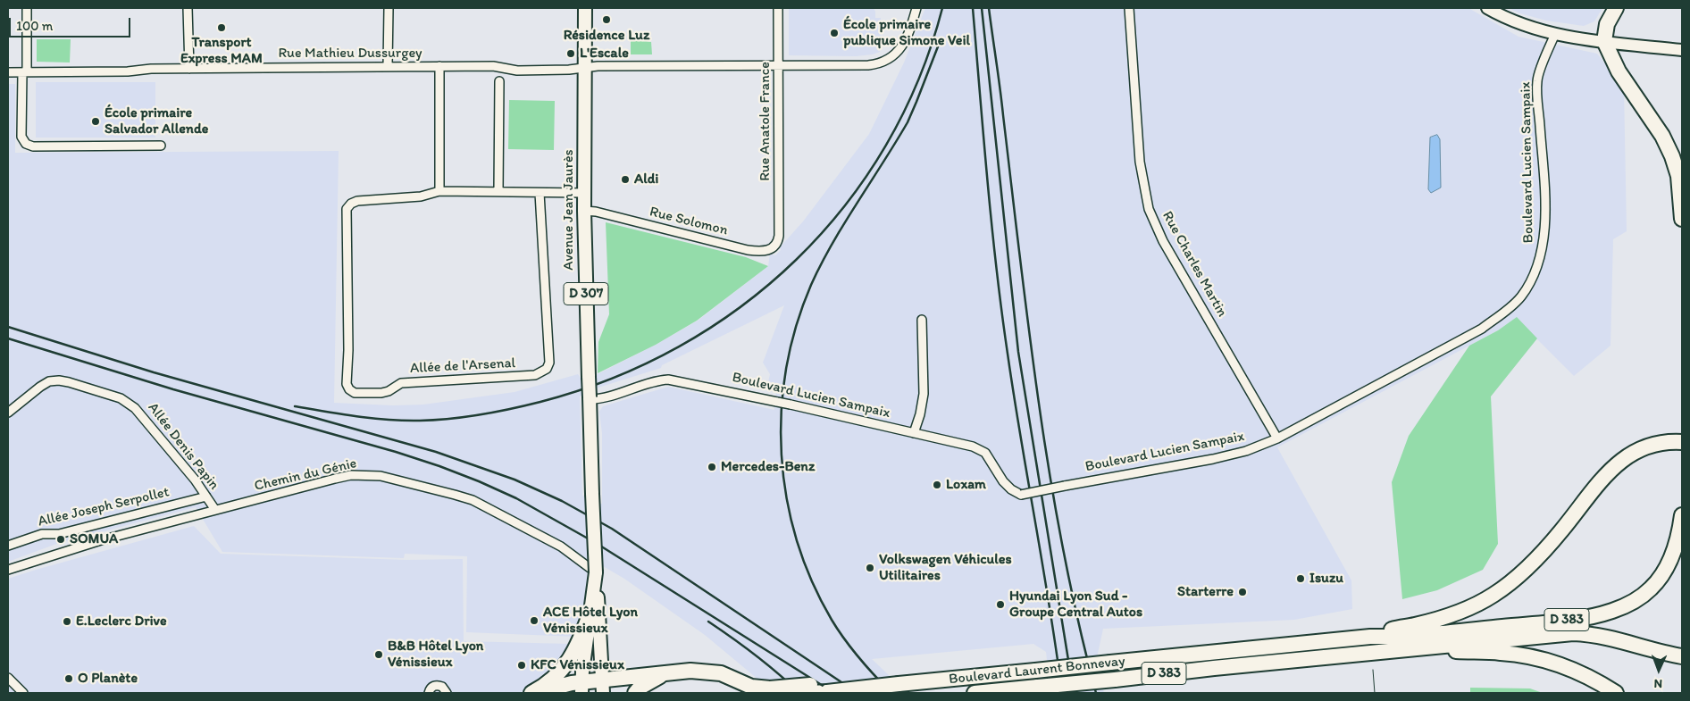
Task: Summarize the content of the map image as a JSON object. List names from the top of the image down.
{
  "streets": {
    "highway": ["D 383", "Boulevard Laurent Bonnevay"],
    "main road": ["Avenue Jean Jaurès", "D 307"],
    "street": [
      "Rue Mathieu Dussurgey",
      "Rue Anatole France",
      "Boulevard Lucien Sampaix",
      "Rue Solomon",
      "Rue Charles Martin",
      "Allée de l'Arsenal",
      "Allée Denis Papin",
      "Chemin du Génie",
      "Allée Joseph Serpollet"
    ]
  },
  "crossings": [
    ["Rue Mathieu Dussurgey", "Rue Anatole France"],
    ["Rue Mathieu Dussurgey", "Avenue Jean Jaurès"],
    ["Rue Anatole France", "Rue Solomon"],
    ["Boulevard Lucien Sampaix", "Avenue Jean Jaurès"],
    ["Boulevard Lucien Sampaix", "Rue Charles Martin"],
    ["Avenue Jean Jaurès", "Rue Solomon"],
    ["Avenue Jean Jaurès", "D 307"],
    ["Avenue Jean Jaurès", "Allée de l'Arsenal"],
    ["Avenue Jean Jaurès", "Chemin du Génie"],
    ["D 307", "Chemin du Génie"],
    ["Allée Denis Papin", "Chemin du Génie"],
    ["Allée Denis Papin", "Allée Joseph Serpollet"],
    ["D 383", "Boulevard Laurent Bonnevay"]
  ],
  "places": [
    "Résidence Luz",
    "Transport Express MAM",
    "École primaire publique Simone Veil",
    "L'Escale",
    "École primaire Salvador Allende",
    "Aldi",
    "Mercedes-Benz",
    "Loxam",
    "SOMUA",
    "Volkswagen Véhicules Utilitaires",
    "Isuzu",
    "Starterre",
    "Hyundai Lyon Sud - Groupe Central Autos",
    "ACE Hôtel Lyon Vénissieux",
    "E.Leclerc Drive",
    "B&B Hôtel Lyon Vénissieux",
    "KFC Vénissieux",
    "O Planète"
  ],
  "scale_bar": "100 m",
  "north": "bottom"
}
